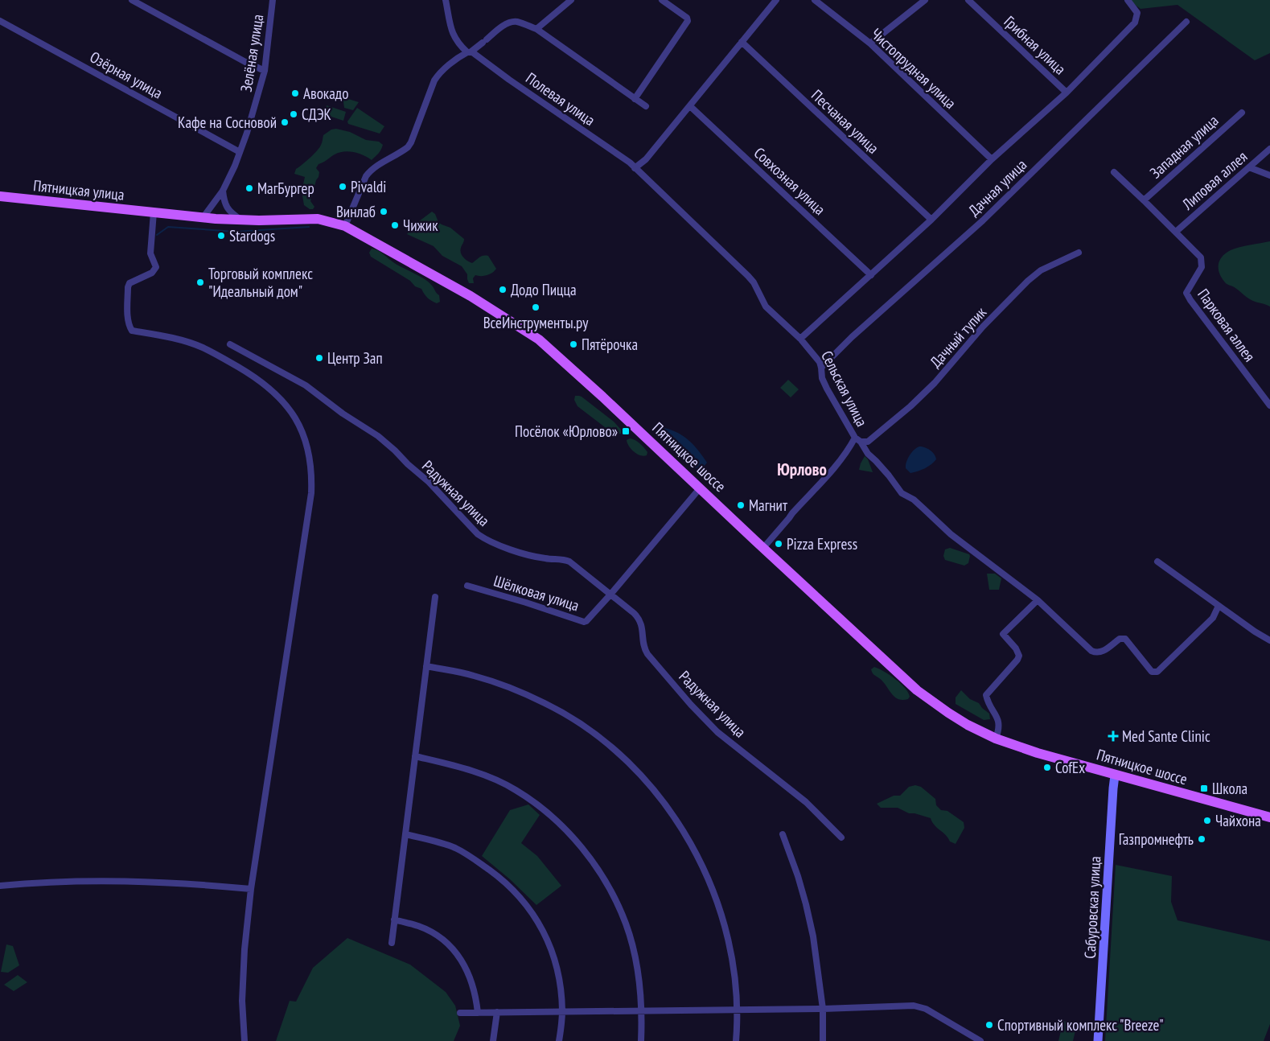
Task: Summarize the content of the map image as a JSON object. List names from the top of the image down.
{
  "streets": {
    "main road": ["Пятницкая улица", "Пятницкое шоссе"],
    "street": [
      "Грибная улица",
      "Зелёная улица",
      "Чистопрудная улица",
      "Озёрная улица",
      "Полевая улица",
      "Песчаная улица",
      "Западная улица",
      "Липовая аллея",
      "Совхозная улица",
      "Дачная улица",
      "Парковая аллея",
      "Дачный тупик",
      "Сельская улица",
      "Радужная улица",
      "Шёлковая улица",
      "Сабуровская улица"
    ]
  },
  "crossings": [
    ["Зелёная улица", "Озёрная улица"],
    ["Зелёная улица", "Пятницкое шоссе"],
    ["Полевая улица", "Сельская улица"],
    ["Западная улица", "Парковая аллея"],
    ["Липовая аллея", "Парковая аллея"],
    ["Дачная улица", "Сельская улица"],
    ["Пятницкая улица", "Пятницкое шоссе"],
    ["Дачный тупик", "Сельская улица"],
    ["Пятницкое шоссе", "Сабуровская улица"],
    ["Радужная улица", "Шёлковая улица"]
  ],
  "districts": ["Юрлово"],
  "places": {
    "other": [
      "Авокадо",
      "СДЭК",
      "Кафе на Сосновой",
      "Pivaldi",
      "МагБургер",
      "Винлаб",
      "Чижик",
      "Stardogs",
      "Торговый комплекс \"Идеальный дом\"",
      "Додо Пицца",
      "ВсеИнструменты.ру",
      "Пятёрочка",
      "Центр Зап",
      "Магнит",
      "Pizza Express",
      "CofEx",
      "Чайхона",
      "Газпромнефть",
      "Спортивный комплекс \"Breeze\""
    ],
    "transit": ["Посёлок «Юрлово»", "Школа"],
    "health": ["Med Sante Clinic"]
  }
}
